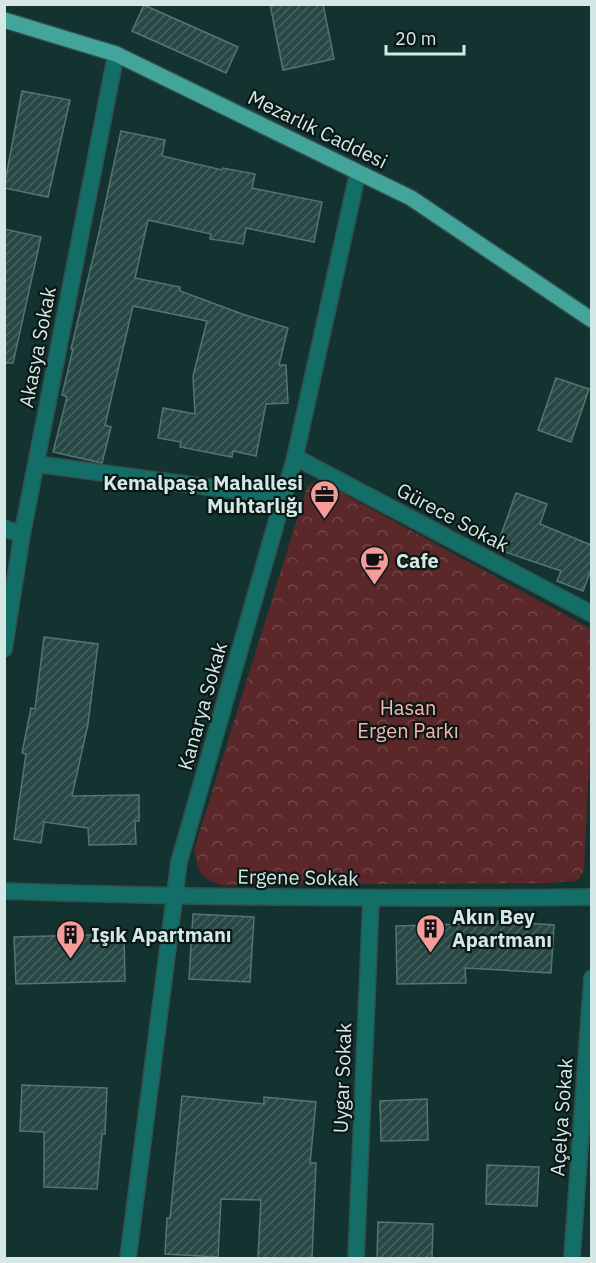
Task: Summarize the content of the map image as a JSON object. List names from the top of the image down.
{
  "streets": {
    "main road": ["Mezarlık Caddesi"],
    "street": [
      "Akasya Sokak",
      "Gürece Sokak",
      "Kanarya Sokak",
      "Ergene Sokak",
      "Uygar Sokak",
      "Açelya Sokak"
    ]
  },
  "crossings": [
    ["Mezarlık Caddesi", "Akasya Sokak"],
    ["Mezarlık Caddesi", "Kanarya Sokak"],
    ["Gürece Sokak", "Kanarya Sokak"],
    ["Kanarya Sokak", "Ergene Sokak"],
    ["Ergene Sokak", "Uygar Sokak"]
  ],
  "parks": ["Hasan Ergen Parkı"],
  "places": {
    "office": ["Kemalpaşa Mahallesi Muhtarlığı"],
    "cafe": ["Cafe"],
    "building": ["Akın Bey Apartmanı", "Işık Apartmanı"]
  },
  "scale_bar": "20 m"
}
